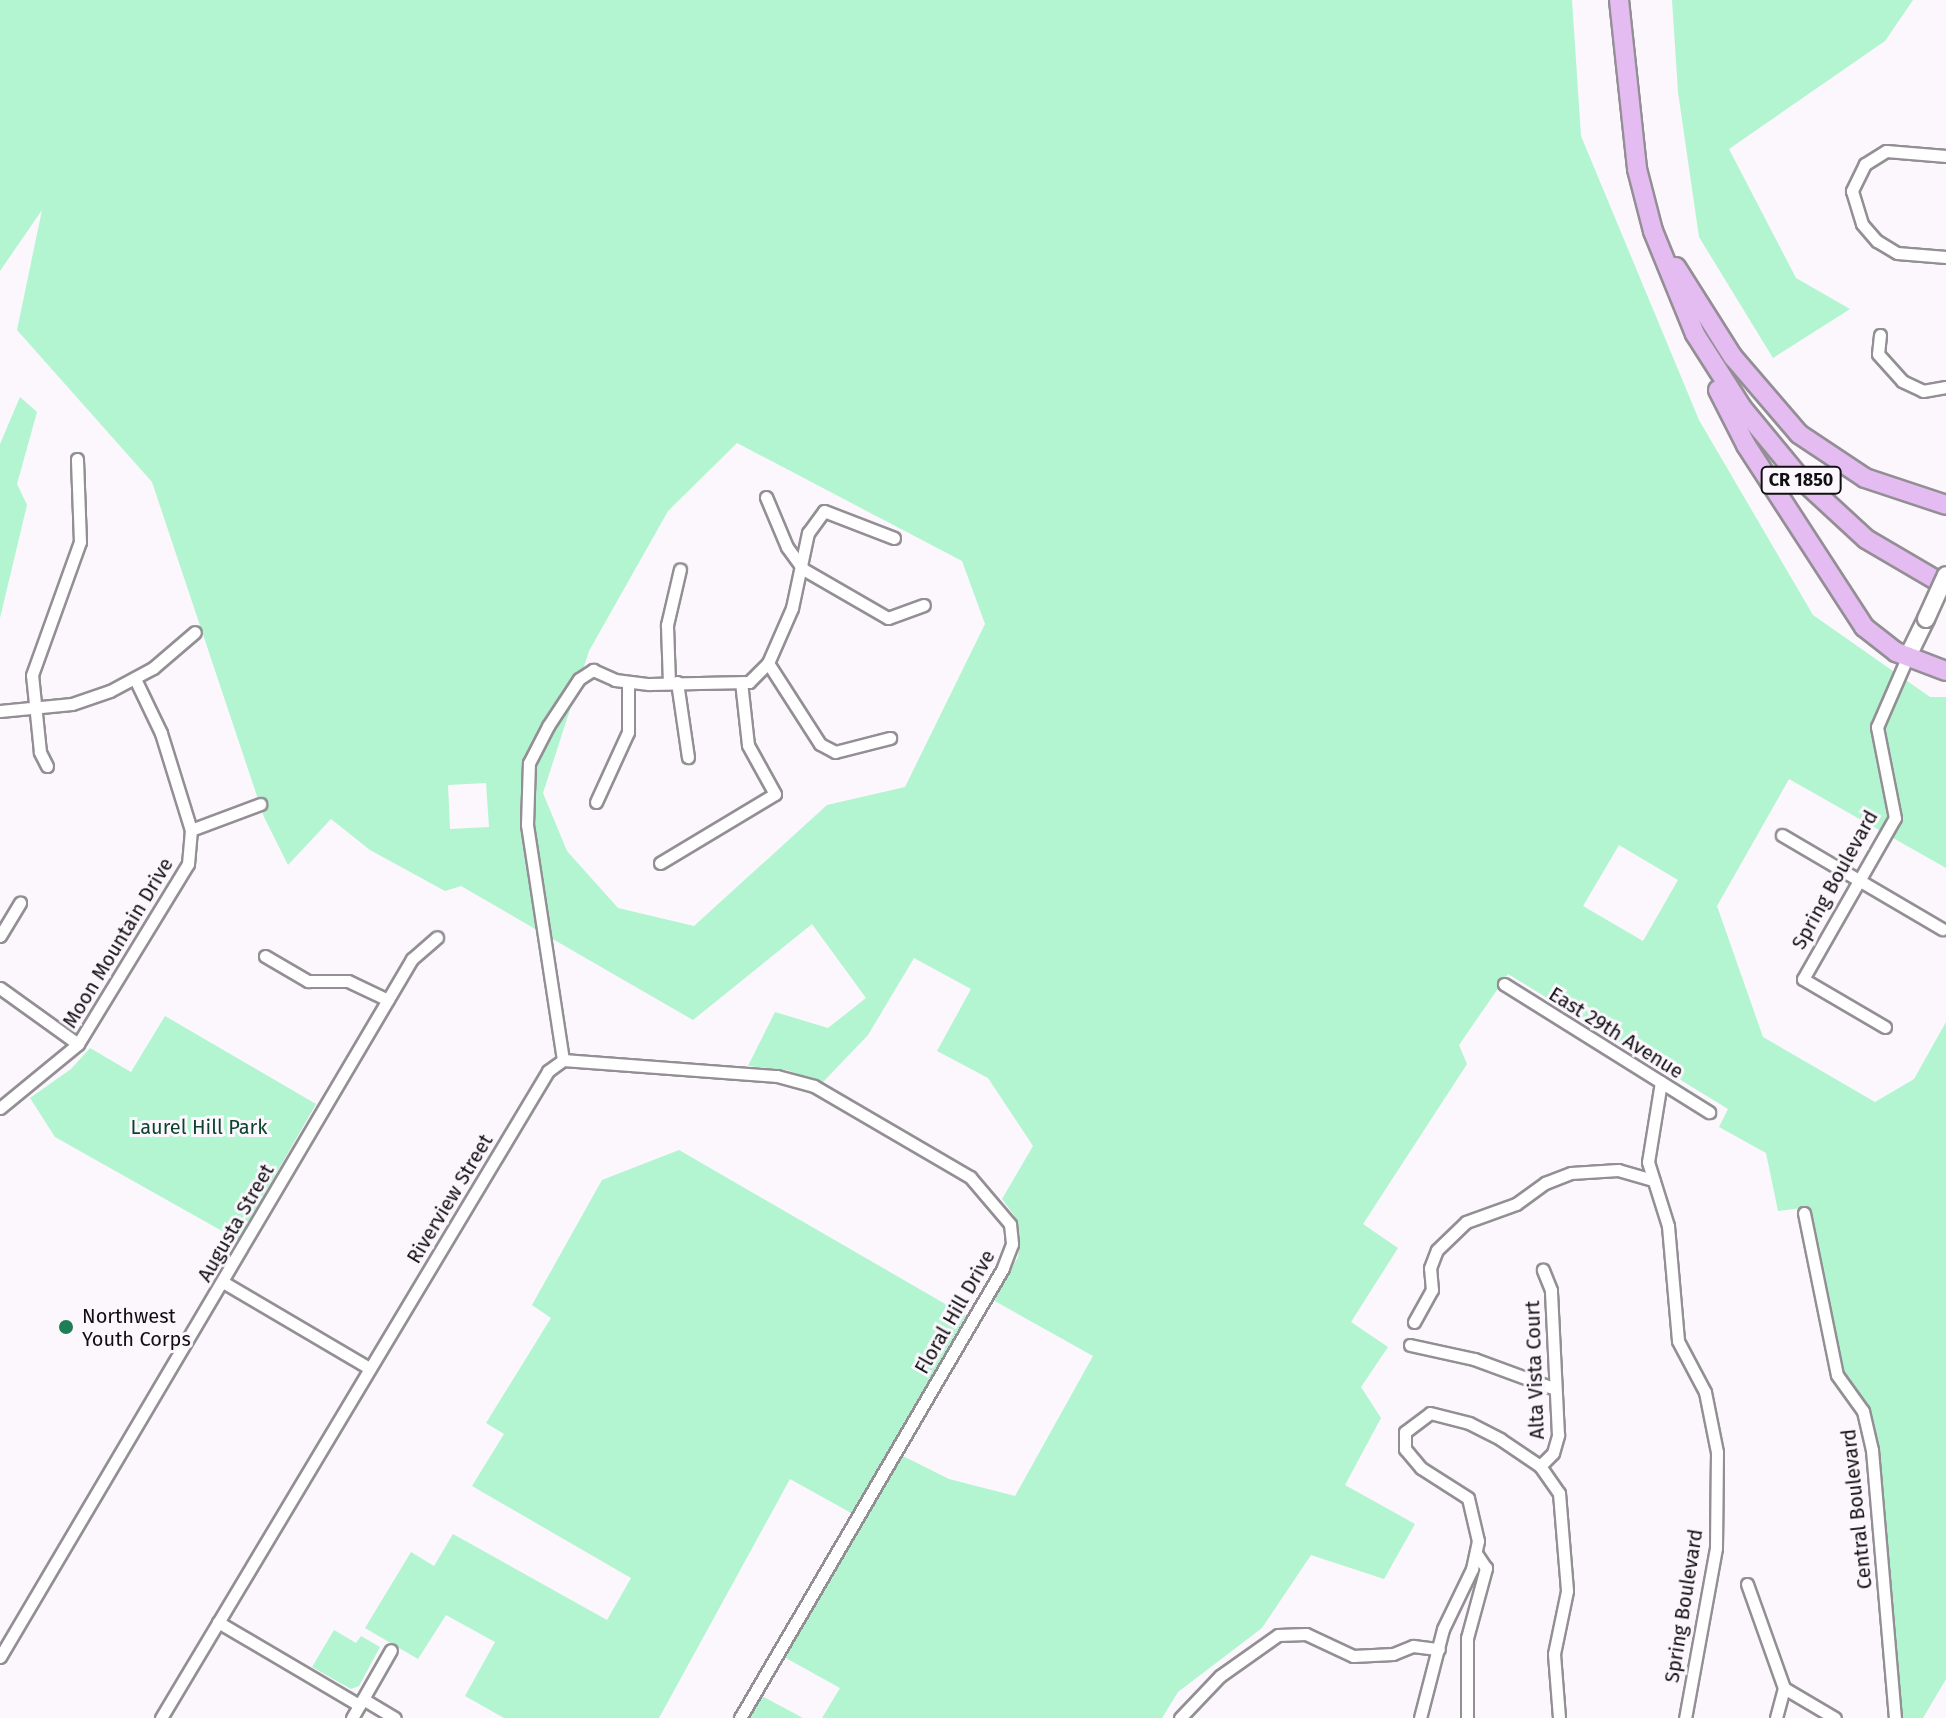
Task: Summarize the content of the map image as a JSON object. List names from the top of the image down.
{
  "streets": {
    "main road": ["CR 1850"],
    "street": [
      "Spring Boulevard",
      "Moon Mountain Drive",
      "East 29th Avenue",
      "Riverview Street",
      "Augusta Street",
      "Floral Hill Drive",
      "Alta Vista Court",
      "Central Boulevard"
    ]
  },
  "crossings": [
    ["Spring Boulevard", "East 29th Avenue"],
    ["Riverview Street", "Floral Hill Drive"]
  ],
  "parks": ["Laurel Hill Park"],
  "places": ["Northwest Youth Corps"]
}
